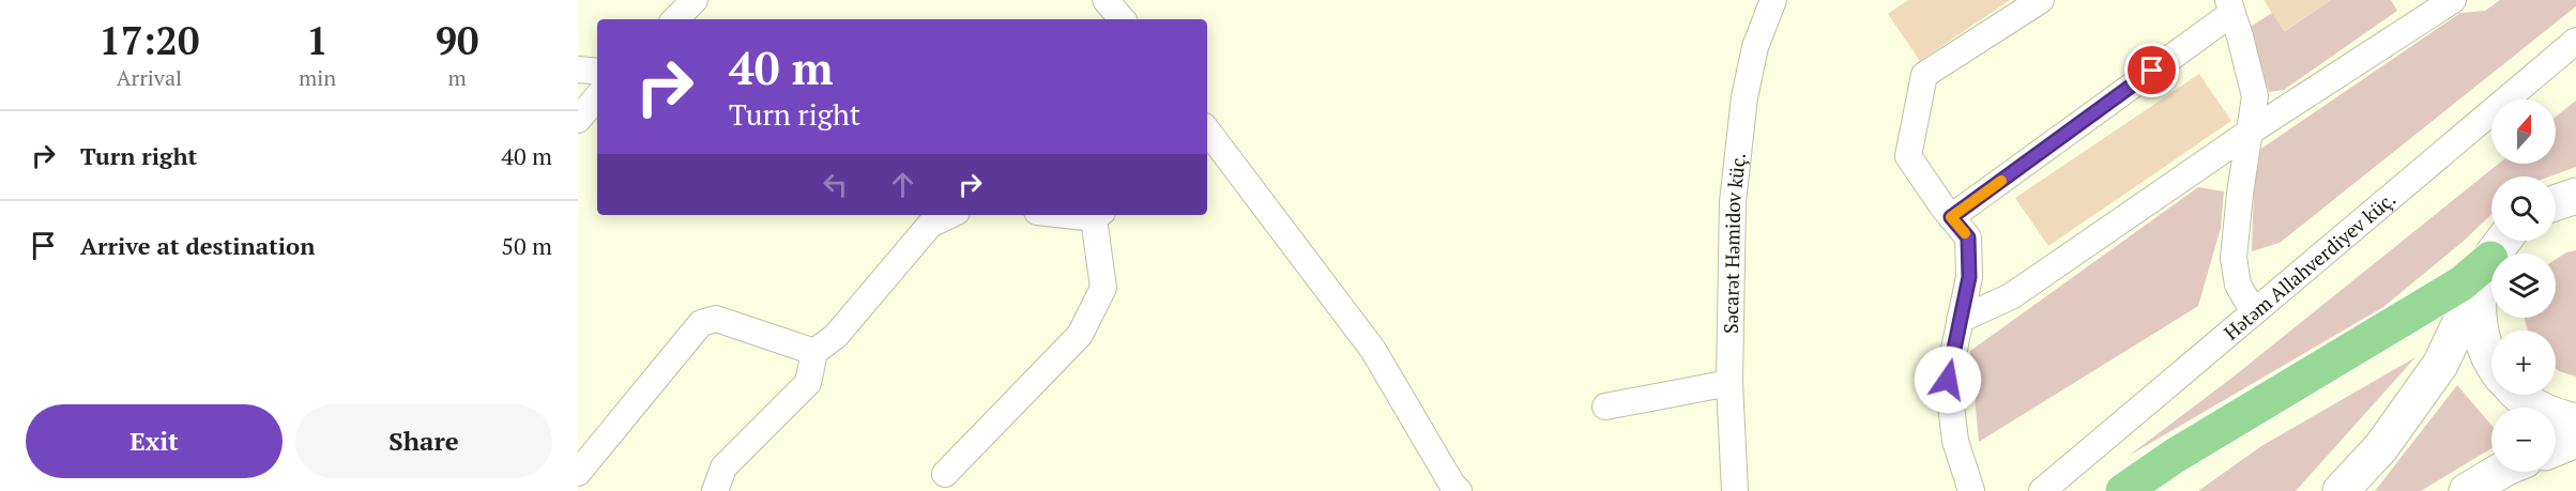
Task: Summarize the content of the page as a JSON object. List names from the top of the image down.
{
  "streets": {
    "street": ["Səcarət Həmidov küç.", "Hətəm Allahverdiyev küç."]
  },
  "north": "top",
  "page": {
    "eta": [
      "17:20",
      "Arrival",
      "1",
      "min",
      "90",
      "m"
    ],
    "turn": ["40 m", "Turn right"],
    "map_buttons": ["+", "−"],
    "list": [
      {
        "name": "Turn right",
        "value": "40 m"
      },
      {
        "name": "Arrive at destination",
        "value": "50 m"
      }
    ],
    "buttons": ["Exit", "Share"]
  }
}
